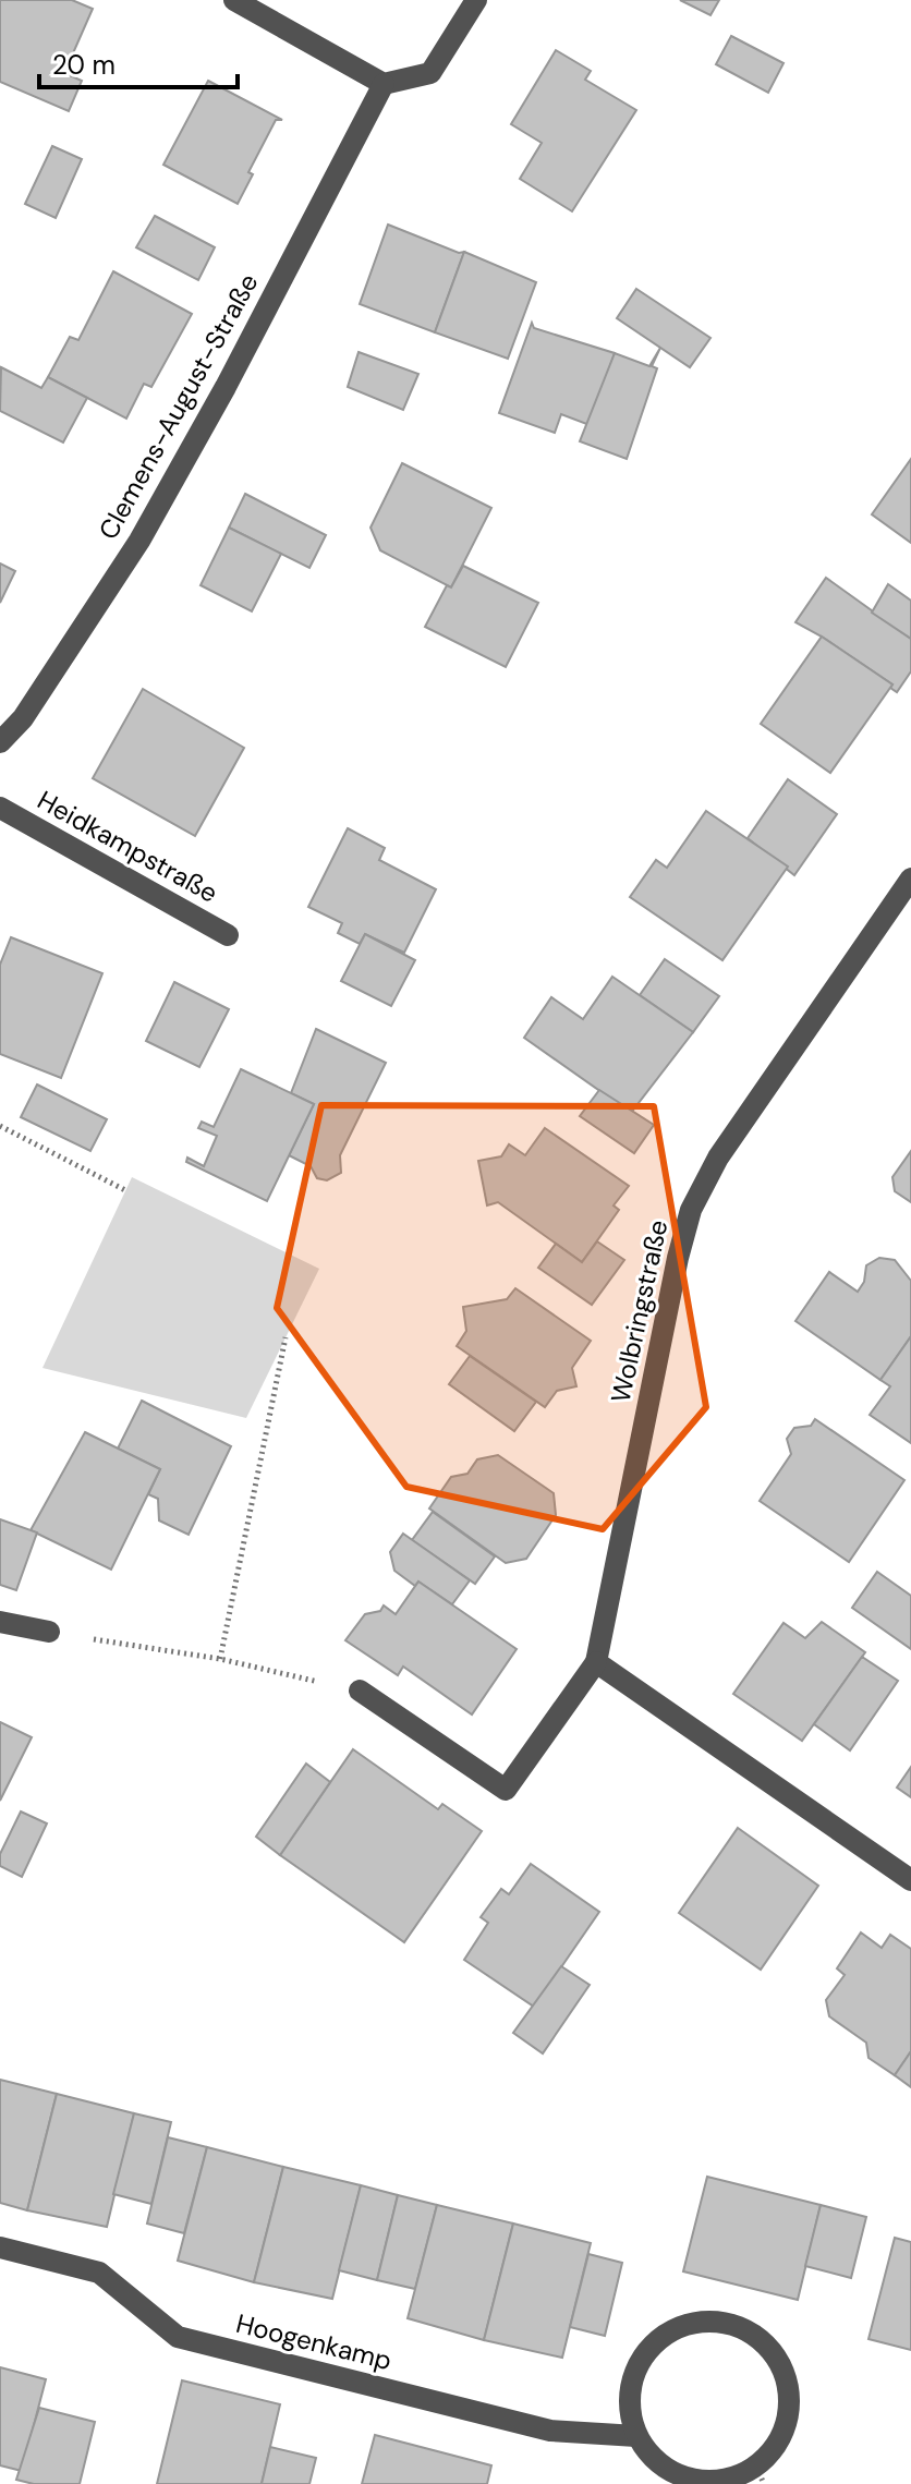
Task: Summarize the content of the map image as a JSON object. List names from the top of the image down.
{
  "streets": {
    "street": [
      "Clemens-August-Straße",
      "Heidkampstraße",
      "Wolbringstraße",
      "Hoogenkamp"
    ]
  },
  "scale_bar": "20 m"
}
